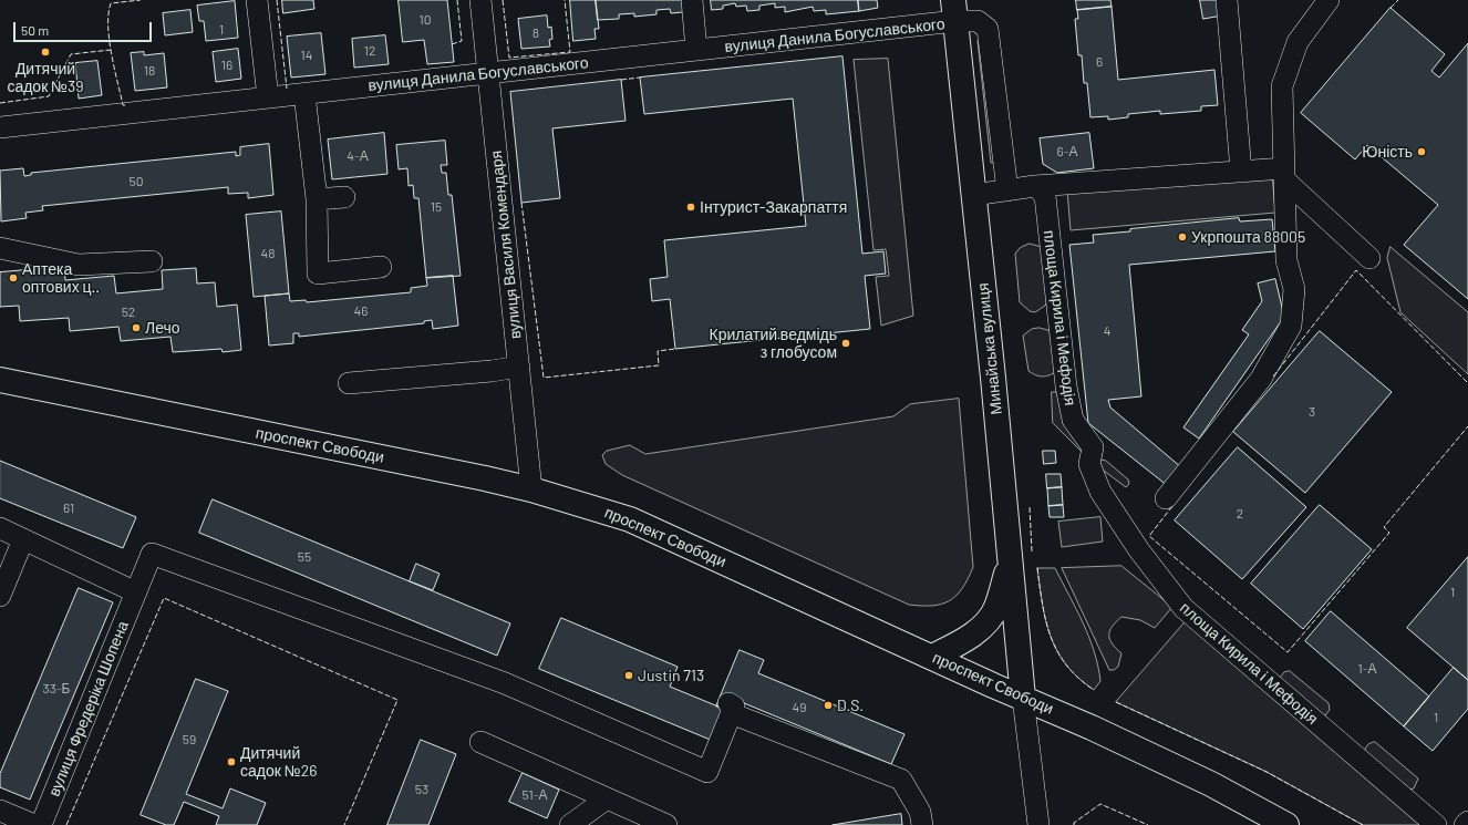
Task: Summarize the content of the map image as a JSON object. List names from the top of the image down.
{
  "streets": {
    "main road": ["Минайська вулиця", "проспект Свободи"],
    "street": [
      "вулиця Данила Богуславського",
      "вулиця Василя Комендаря",
      "площа Кирила і Мефодія",
      "вулиця Фредеріка Шопена"
    ]
  },
  "crossings": [
    ["вулиця Данила Богуславського", "вулиця Василя Комендаря"],
    ["вулиця Данила Богуславського", "Минайська вулиця"],
    ["вулиця Василя Комендаря", "проспект Свободи"],
    ["Минайська вулиця", "проспект Свободи"]
  ],
  "places": [
    "Дитячий садок №39",
    "Юність",
    "Інтурист-Закарпаття",
    "Укрпошта 88005",
    "Аптека оптових ц‥",
    "Лечо",
    "Крилатий ведмідь з глобусом",
    "Justin 713",
    "D.S.",
    "Дитячий садок №26"
  ],
  "house_numbers": [
    "10",
    "1",
    "8",
    "12",
    "14",
    "6",
    "16",
    "18",
    "6-А",
    "4-А",
    "50",
    "15",
    "48",
    "46",
    "52",
    "4",
    "3",
    "61",
    "2",
    "55",
    "1",
    "1-А",
    "33-Б",
    "49",
    "1",
    "59",
    "53",
    "51-А"
  ],
  "scale_bar": "50 m"
}
